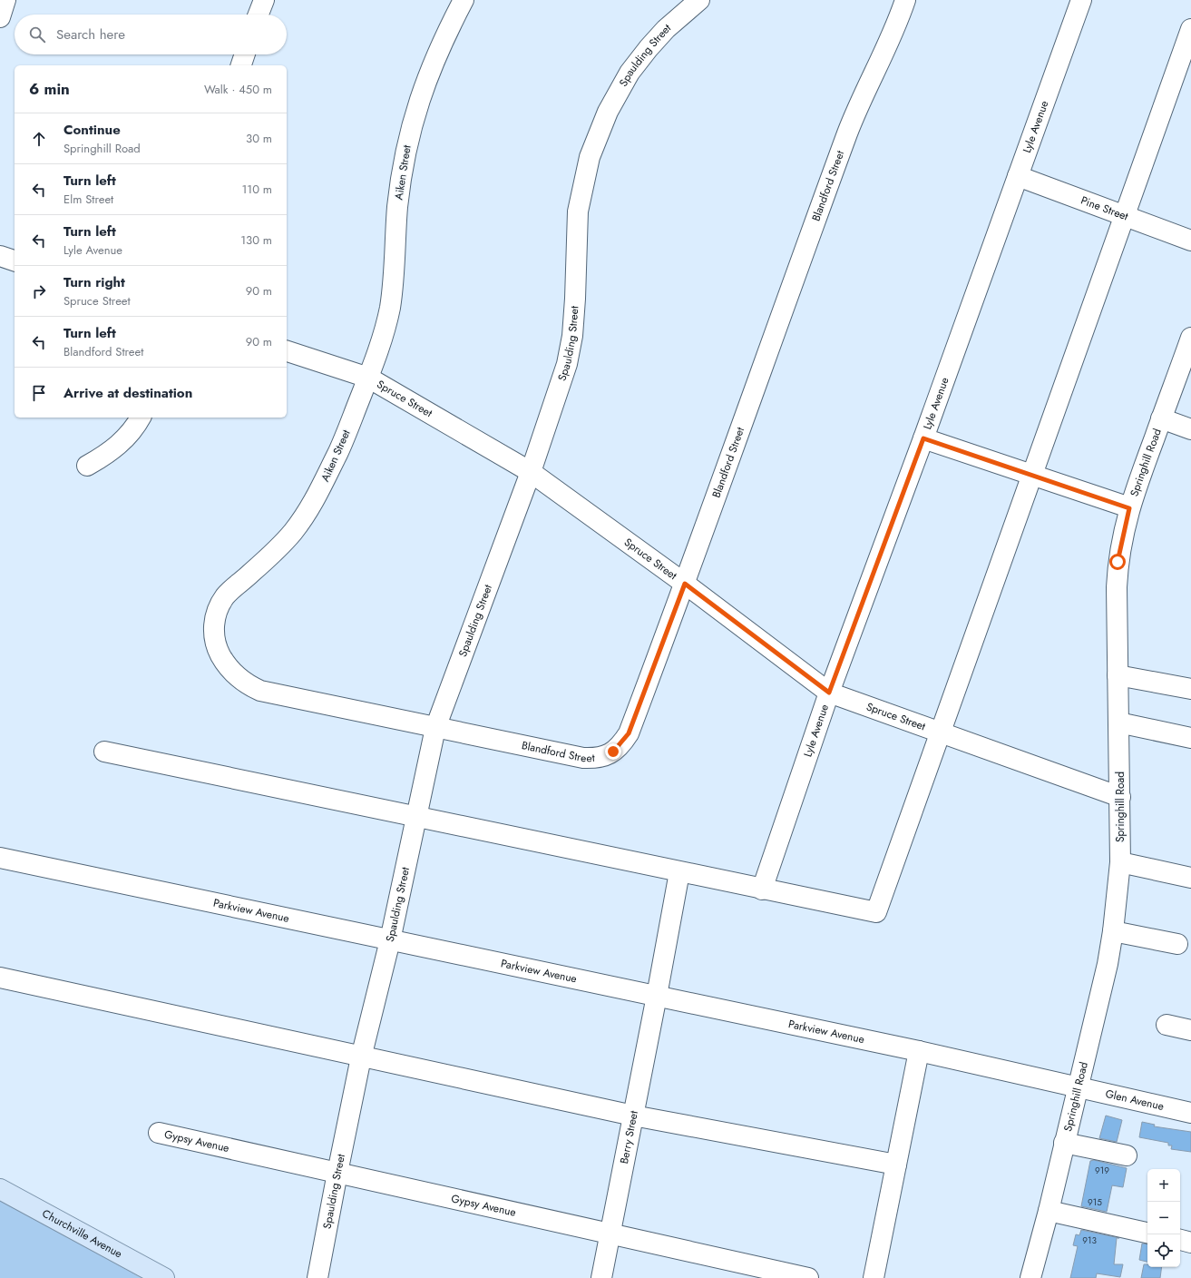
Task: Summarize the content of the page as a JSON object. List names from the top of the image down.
{
  "streets": {
    "main road": ["Churchville Avenue"],
    "street": [
      "Spaulding Street",
      "Lyle Avenue",
      "Aiken Street",
      "Blandford Street",
      "Pine Street",
      "Spruce Street",
      "Springhill Road",
      "Parkview Avenue",
      "Glen Avenue",
      "Berry Street",
      "Gypsy Avenue"
    ]
  },
  "crossings": [
    ["Spaulding Street", "Aiken Street"],
    ["Spaulding Street", "Blandford Street"],
    ["Spaulding Street", "Spruce Street"],
    ["Spaulding Street", "Parkview Avenue"],
    ["Spaulding Street", "Gypsy Avenue"],
    ["Lyle Avenue", "Pine Street"],
    ["Lyle Avenue", "Spruce Street"],
    ["Aiken Street", "Blandford Street"],
    ["Aiken Street", "Spruce Street"],
    ["Blandford Street", "Spruce Street"],
    ["Spruce Street", "Springhill Road"],
    ["Springhill Road", "Parkview Avenue"],
    ["Springhill Road", "Glen Avenue"],
    ["Parkview Avenue", "Glen Avenue"],
    ["Parkview Avenue", "Berry Street"],
    ["Berry Street", "Gypsy Avenue"]
  ],
  "house_numbers": ["919", "915", "913"],
  "page": {
    "search": "Search here",
    "heading": ["6 min", "Walk · 450 m"],
    "list": [
      ["Continue", "Springhill Road", "30 m"],
      ["Turn left", "Elm Street", "110 m"],
      ["Turn left", "Lyle Avenue", "130 m"],
      ["Turn right", "Spruce Street", "90 m"],
      ["Turn left", "Blandford Street", "90 m"],
      "Arrive at destination"
    ],
    "map_buttons": ["+", "−"]
  }
}
